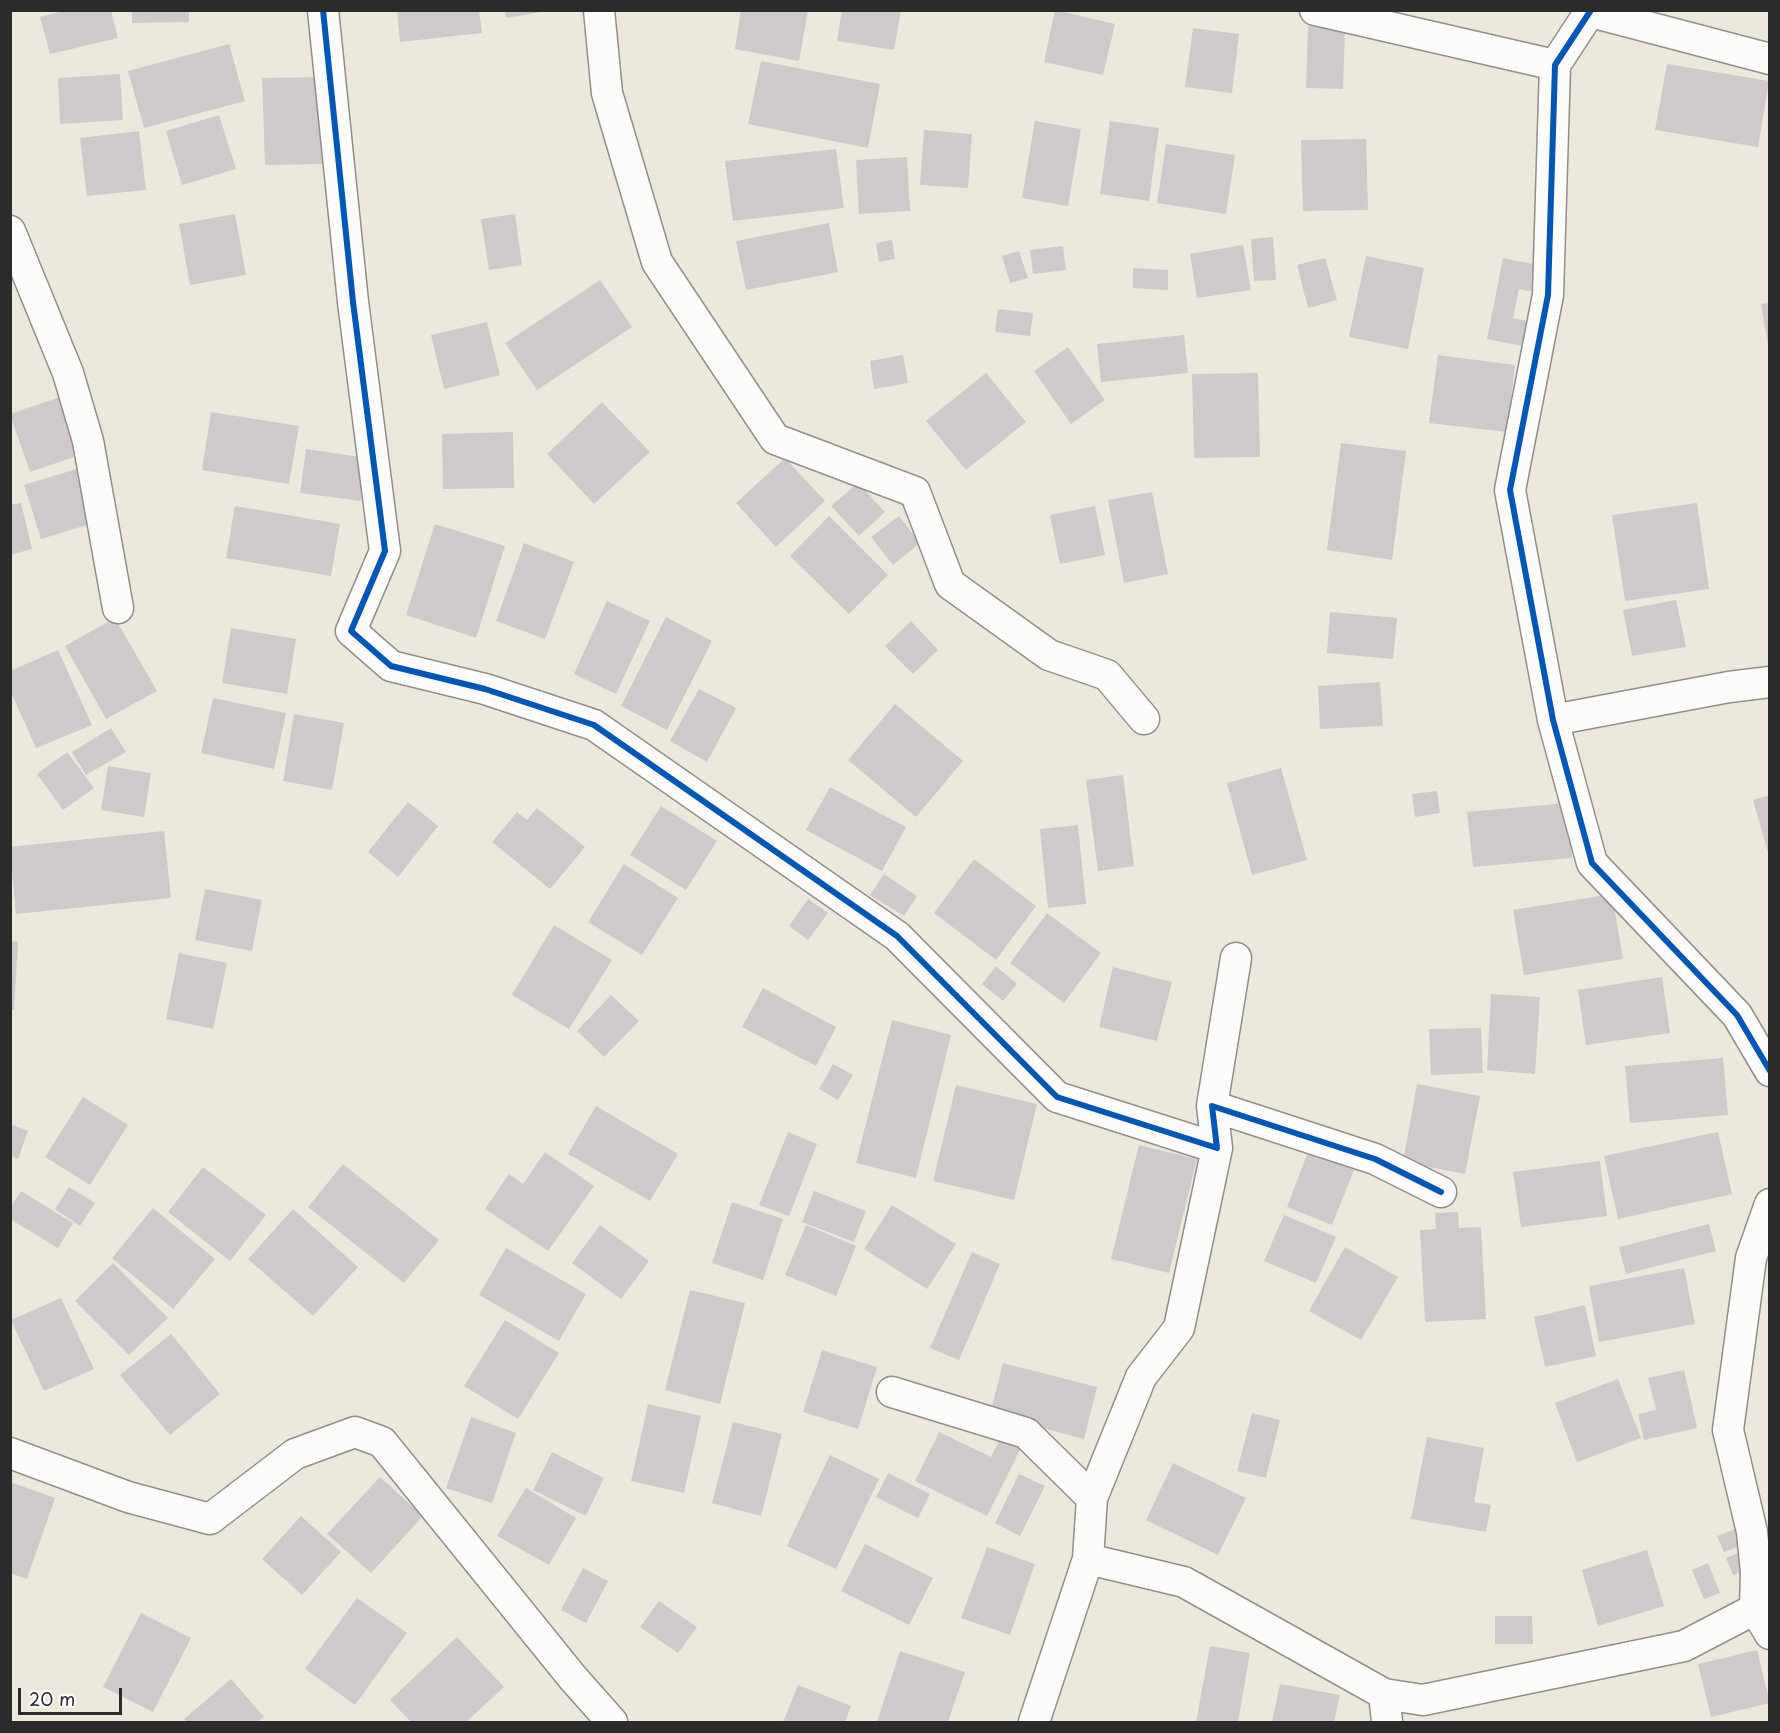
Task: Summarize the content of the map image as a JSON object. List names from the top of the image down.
{
  "scale_bar": "20 m"
}
